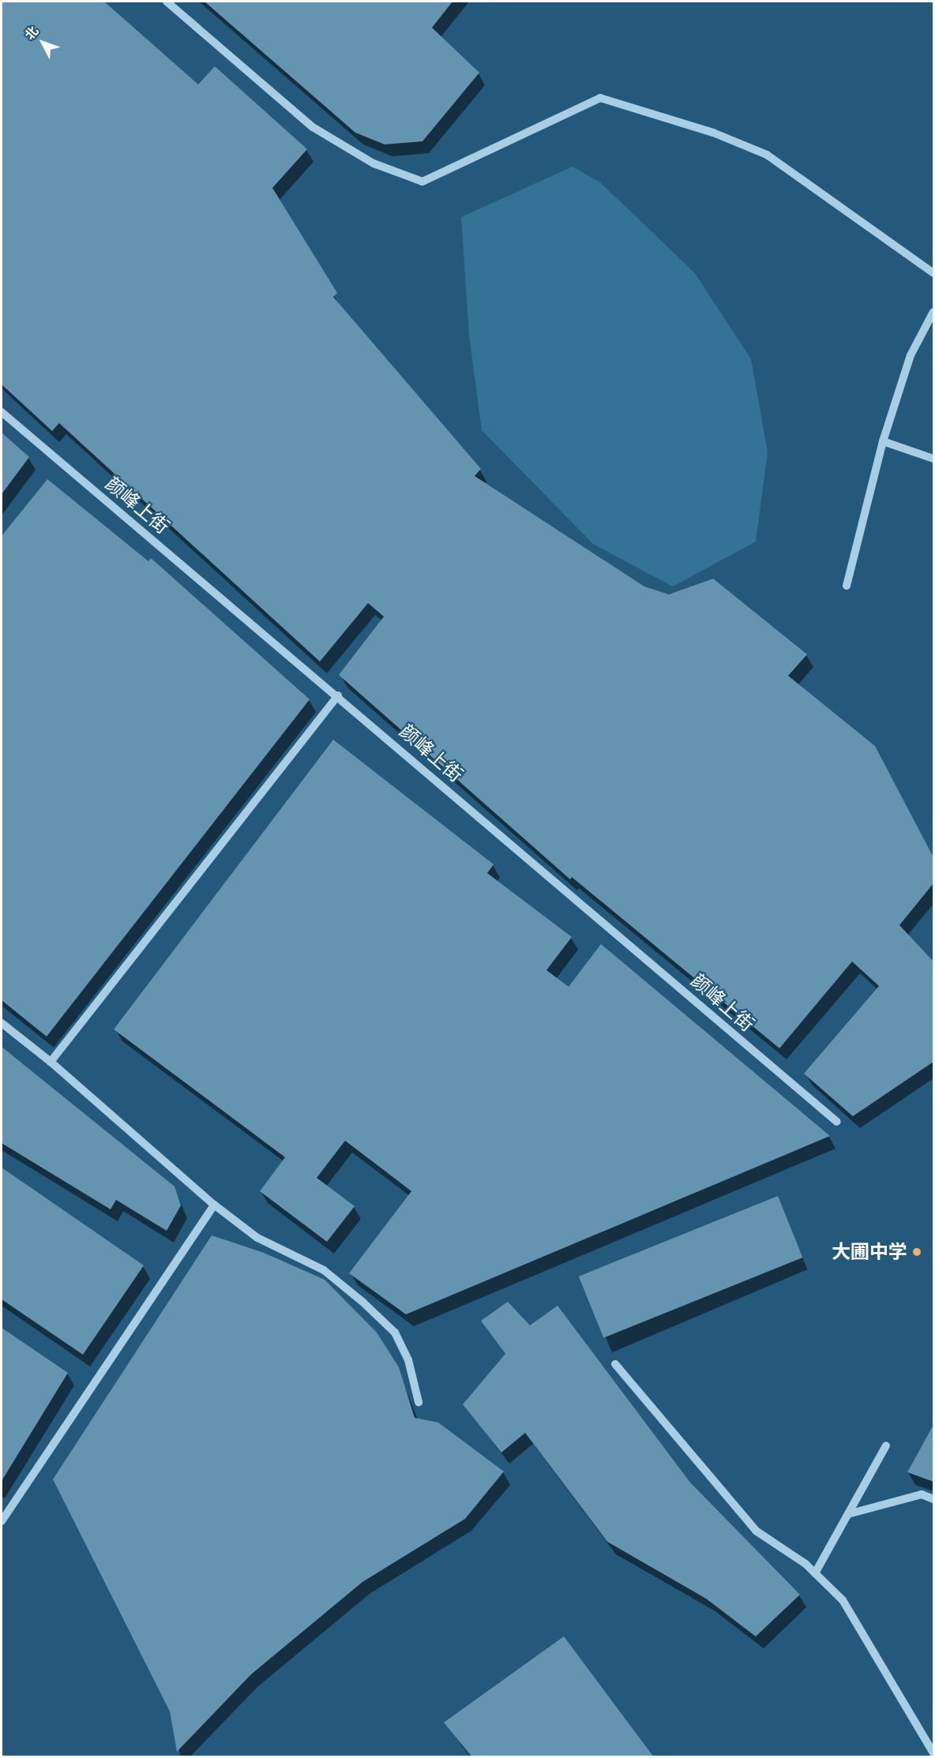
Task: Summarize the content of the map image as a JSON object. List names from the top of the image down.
{
  "streets": {
    "street": ["颜峰上街"]
  },
  "places": ["大圃中学"],
  "north": "top left"
}
